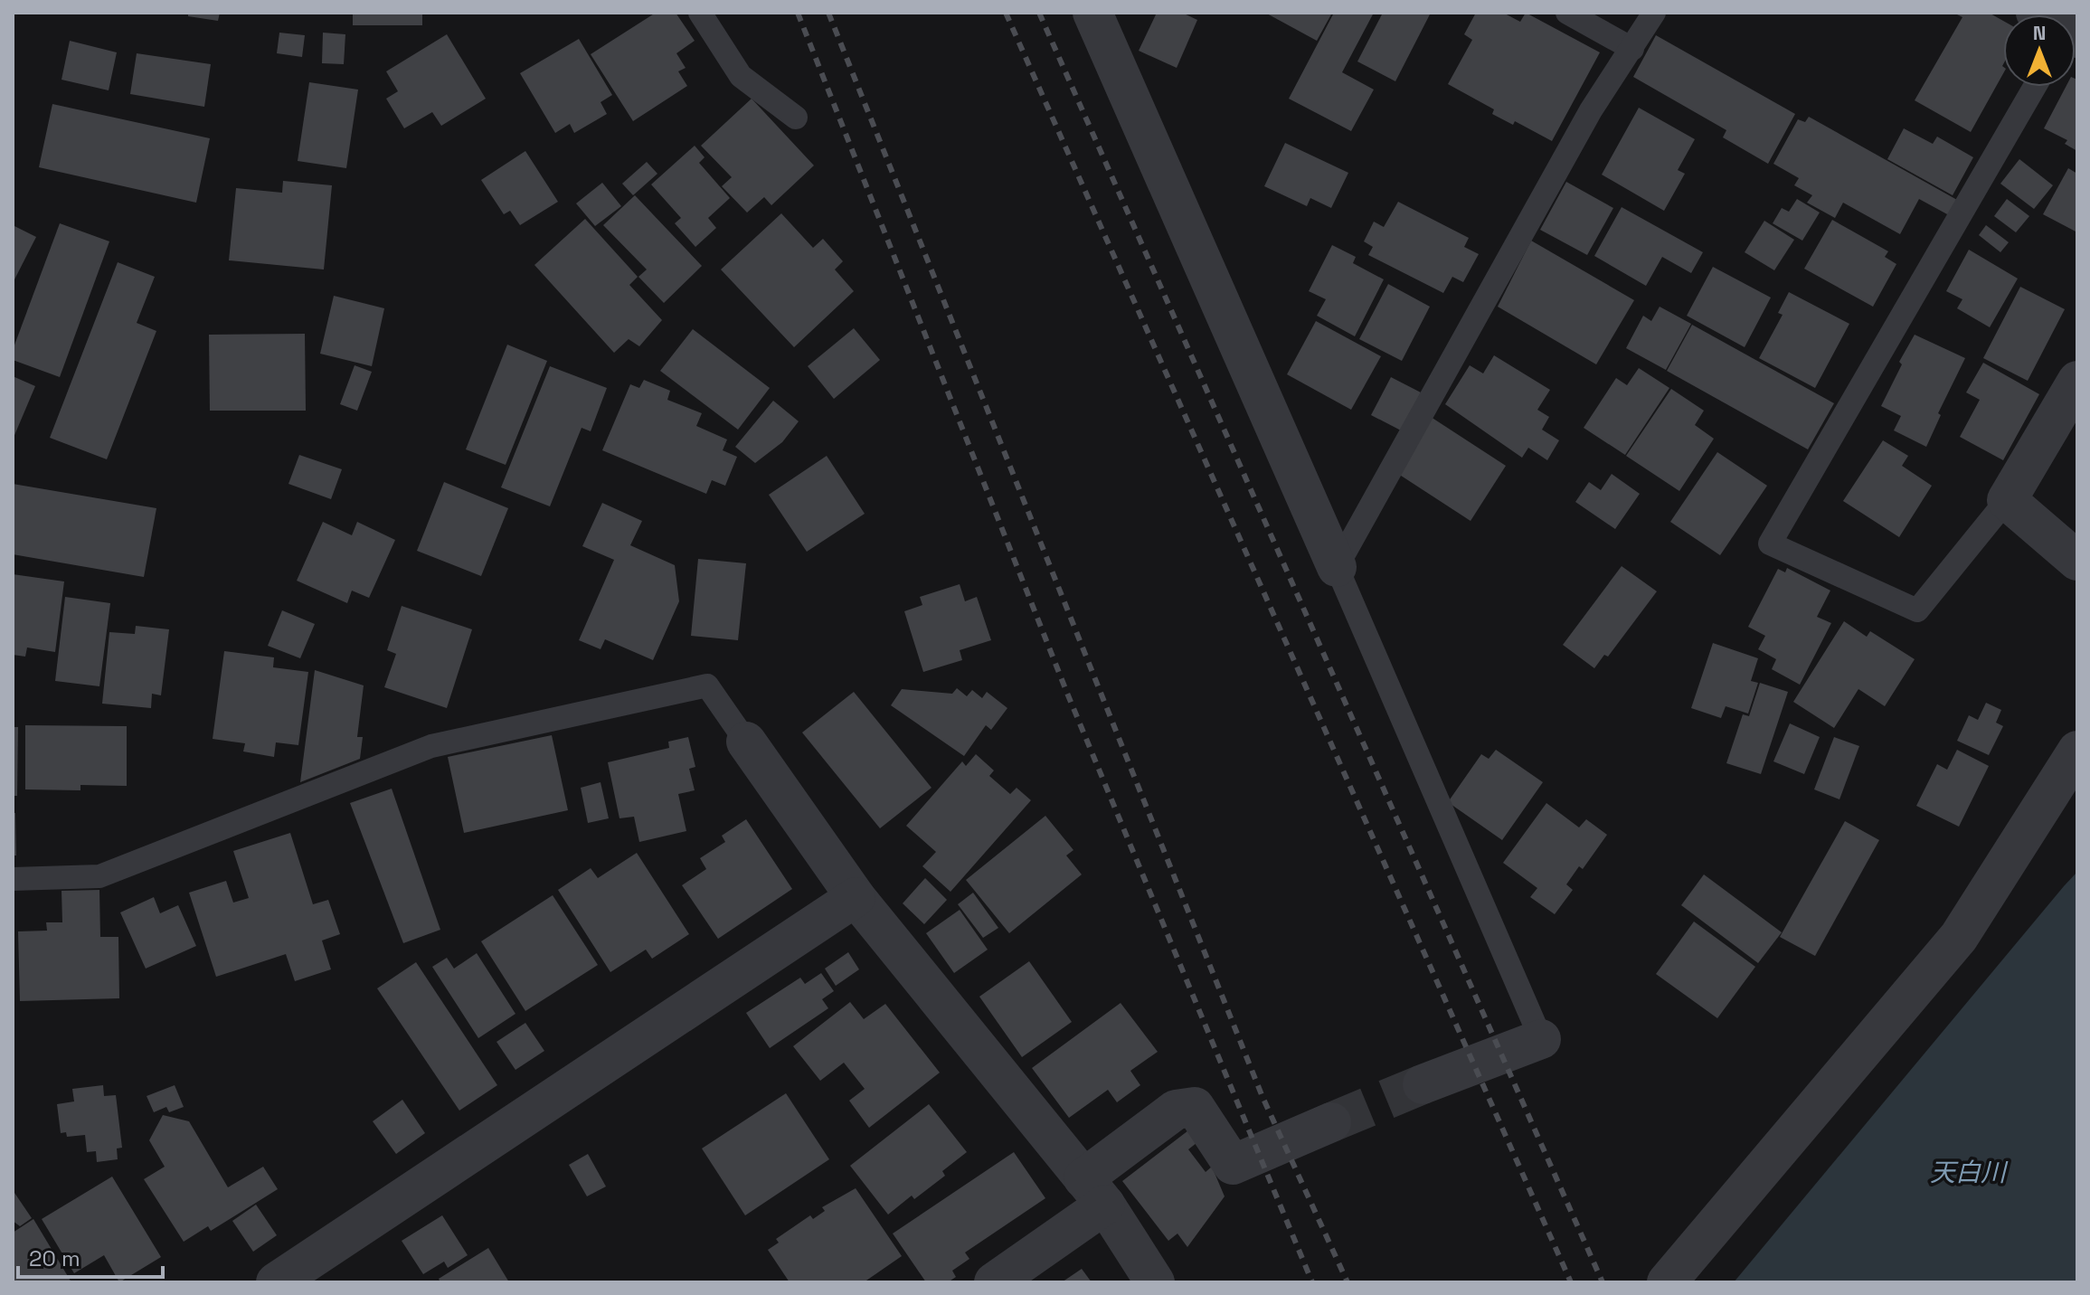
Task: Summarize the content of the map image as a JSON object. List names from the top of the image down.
{
  "water": ["天白川"],
  "scale_bar": "20 m",
  "north": "top"
}
